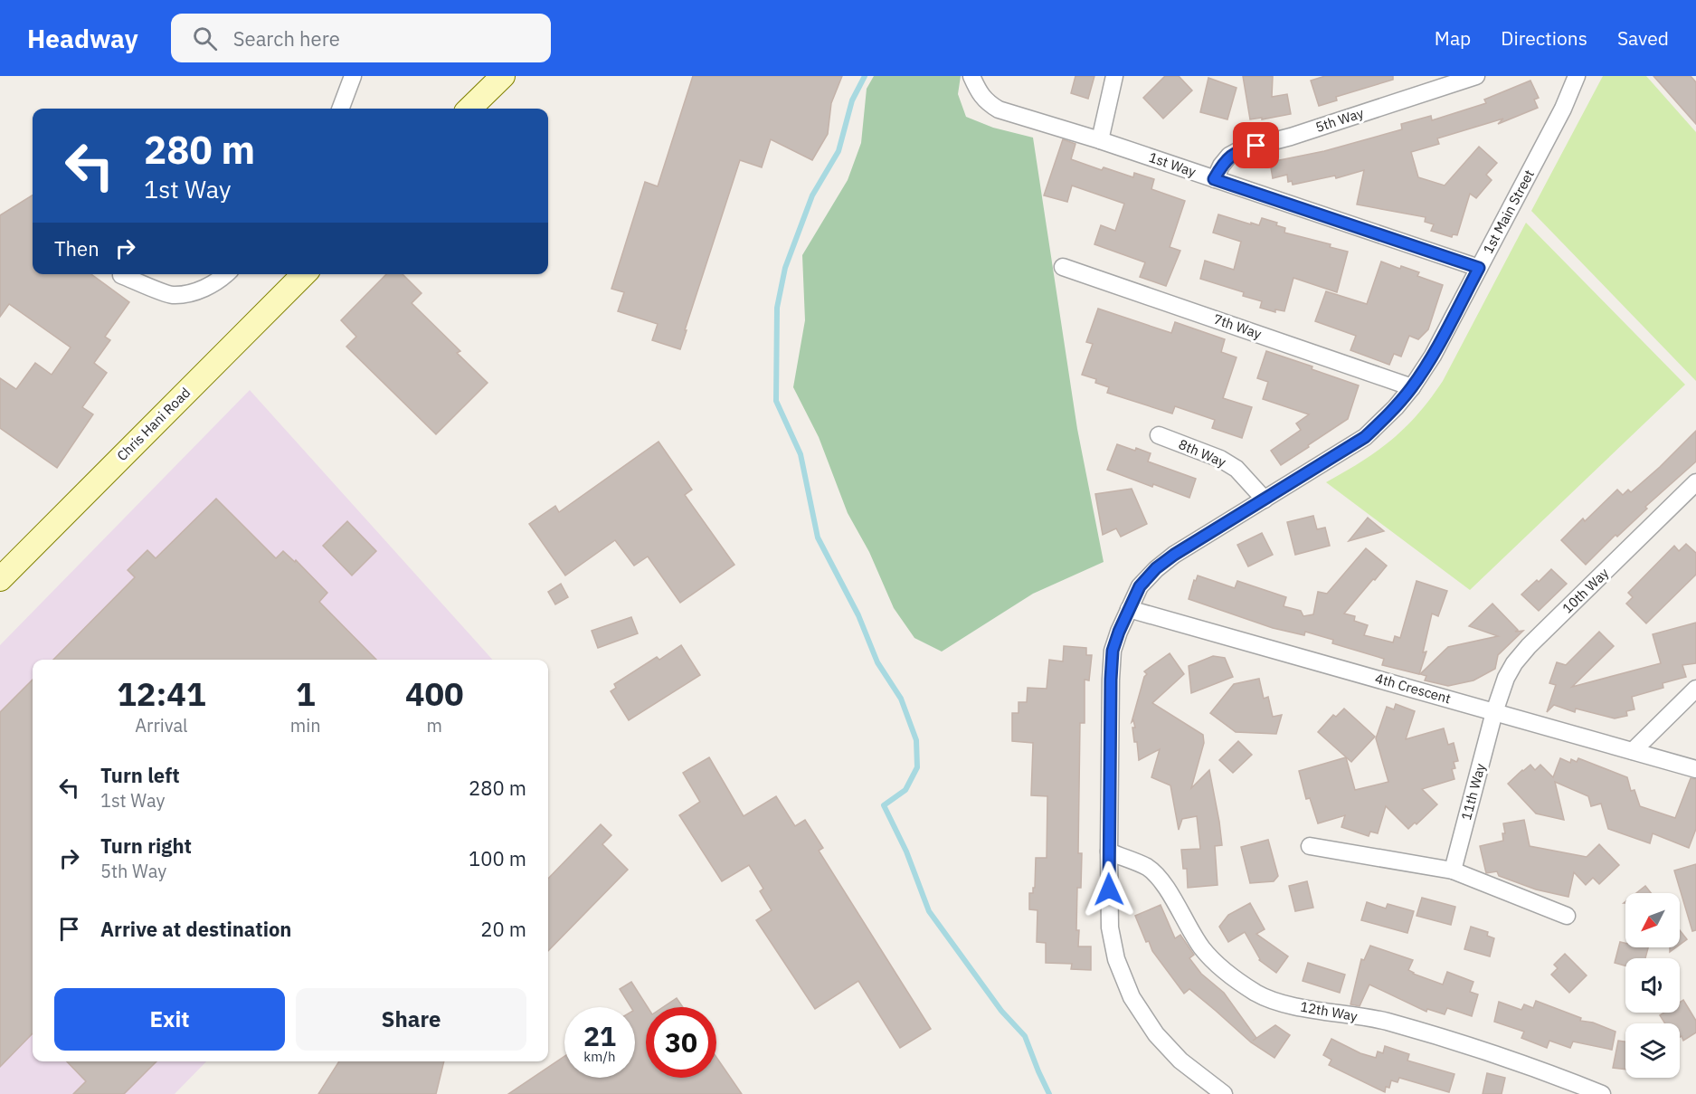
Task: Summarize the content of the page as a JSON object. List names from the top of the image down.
{
  "streets": {
    "main road": ["Chris Hani Road"],
    "street": [
      "5th Way",
      "1st Way",
      "1st Main Street",
      "7th Way",
      "8th Way",
      "10th Way",
      "4th Crescent",
      "11th Way",
      "12th Way"
    ]
  },
  "crossings": [
    ["5th Way", "1st Way"],
    ["1st Way", "1st Main Street"],
    ["1st Main Street", "7th Way"],
    ["1st Main Street", "8th Way"],
    ["1st Main Street", "4th Crescent"],
    ["1st Main Street", "12th Way"],
    ["10th Way", "4th Crescent"],
    ["10th Way", "11th Way"],
    ["4th Crescent", "11th Way"]
  ],
  "north": "bottom left",
  "page": {
    "header": "Headway",
    "search": "Search here",
    "nav": ["Map", "Directions", "Saved"],
    "turn": ["280 m", "1st Way"],
    "then": "Then",
    "eta": [
      "12:41",
      "Arrival",
      "1",
      "min",
      "400",
      "m"
    ],
    "list": [
      {
        "name": "Turn left",
        "note": "1st Way",
        "value": "280 m"
      },
      {
        "name": "Turn right",
        "note": "5th Way",
        "value": "100 m"
      },
      {
        "name": "Arrive at destination",
        "value": "20 m"
      }
    ],
    "buttons": ["Exit", "Share"],
    "speed": "21 km/h",
    "limit": "30"
  }
}
